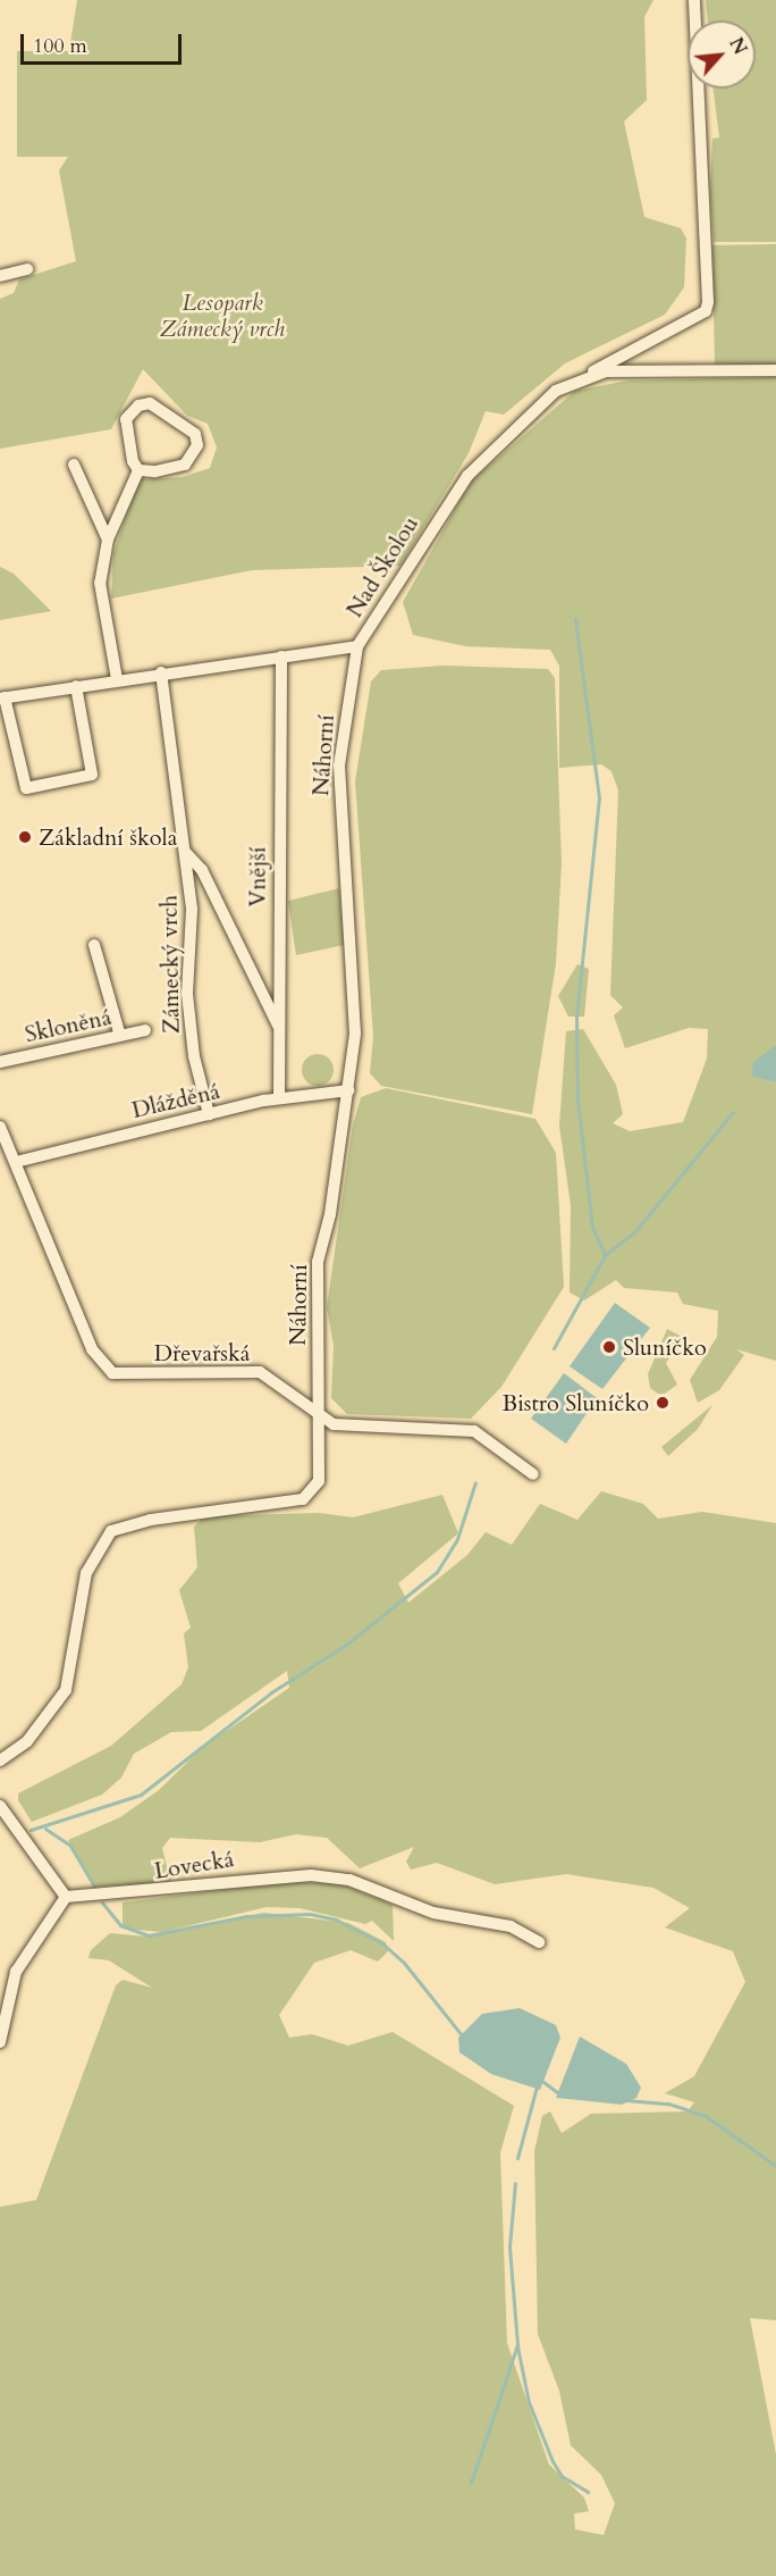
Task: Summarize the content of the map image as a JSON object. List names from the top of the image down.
{
  "streets": {
    "street": [
      "Nad Školou",
      "Náhorní",
      "Vnější",
      "Zámecký vrch",
      "Skloněná",
      "Dlážděná",
      "Dřevařská",
      "Lovecká"
    ]
  },
  "crossings": [
    ["Nad Školou", "Náhorní"],
    ["Nad Školou", "Vnější"],
    ["Nad Školou", "Zámecký vrch"],
    ["Náhorní", "Dlážděná"],
    ["Náhorní", "Dřevařská"],
    ["Vnější", "Zámecký vrch"],
    ["Vnější", "Dlážděná"],
    ["Zámecký vrch", "Dlážděná"],
    ["Dlážděná", "Dřevařská"]
  ],
  "parks": ["Lesopark Zámecký vrch"],
  "places": ["Základní škola", "Sluníčko", "Bistro Sluníčko"],
  "scale_bar": "100 m",
  "north": "top right"
}
